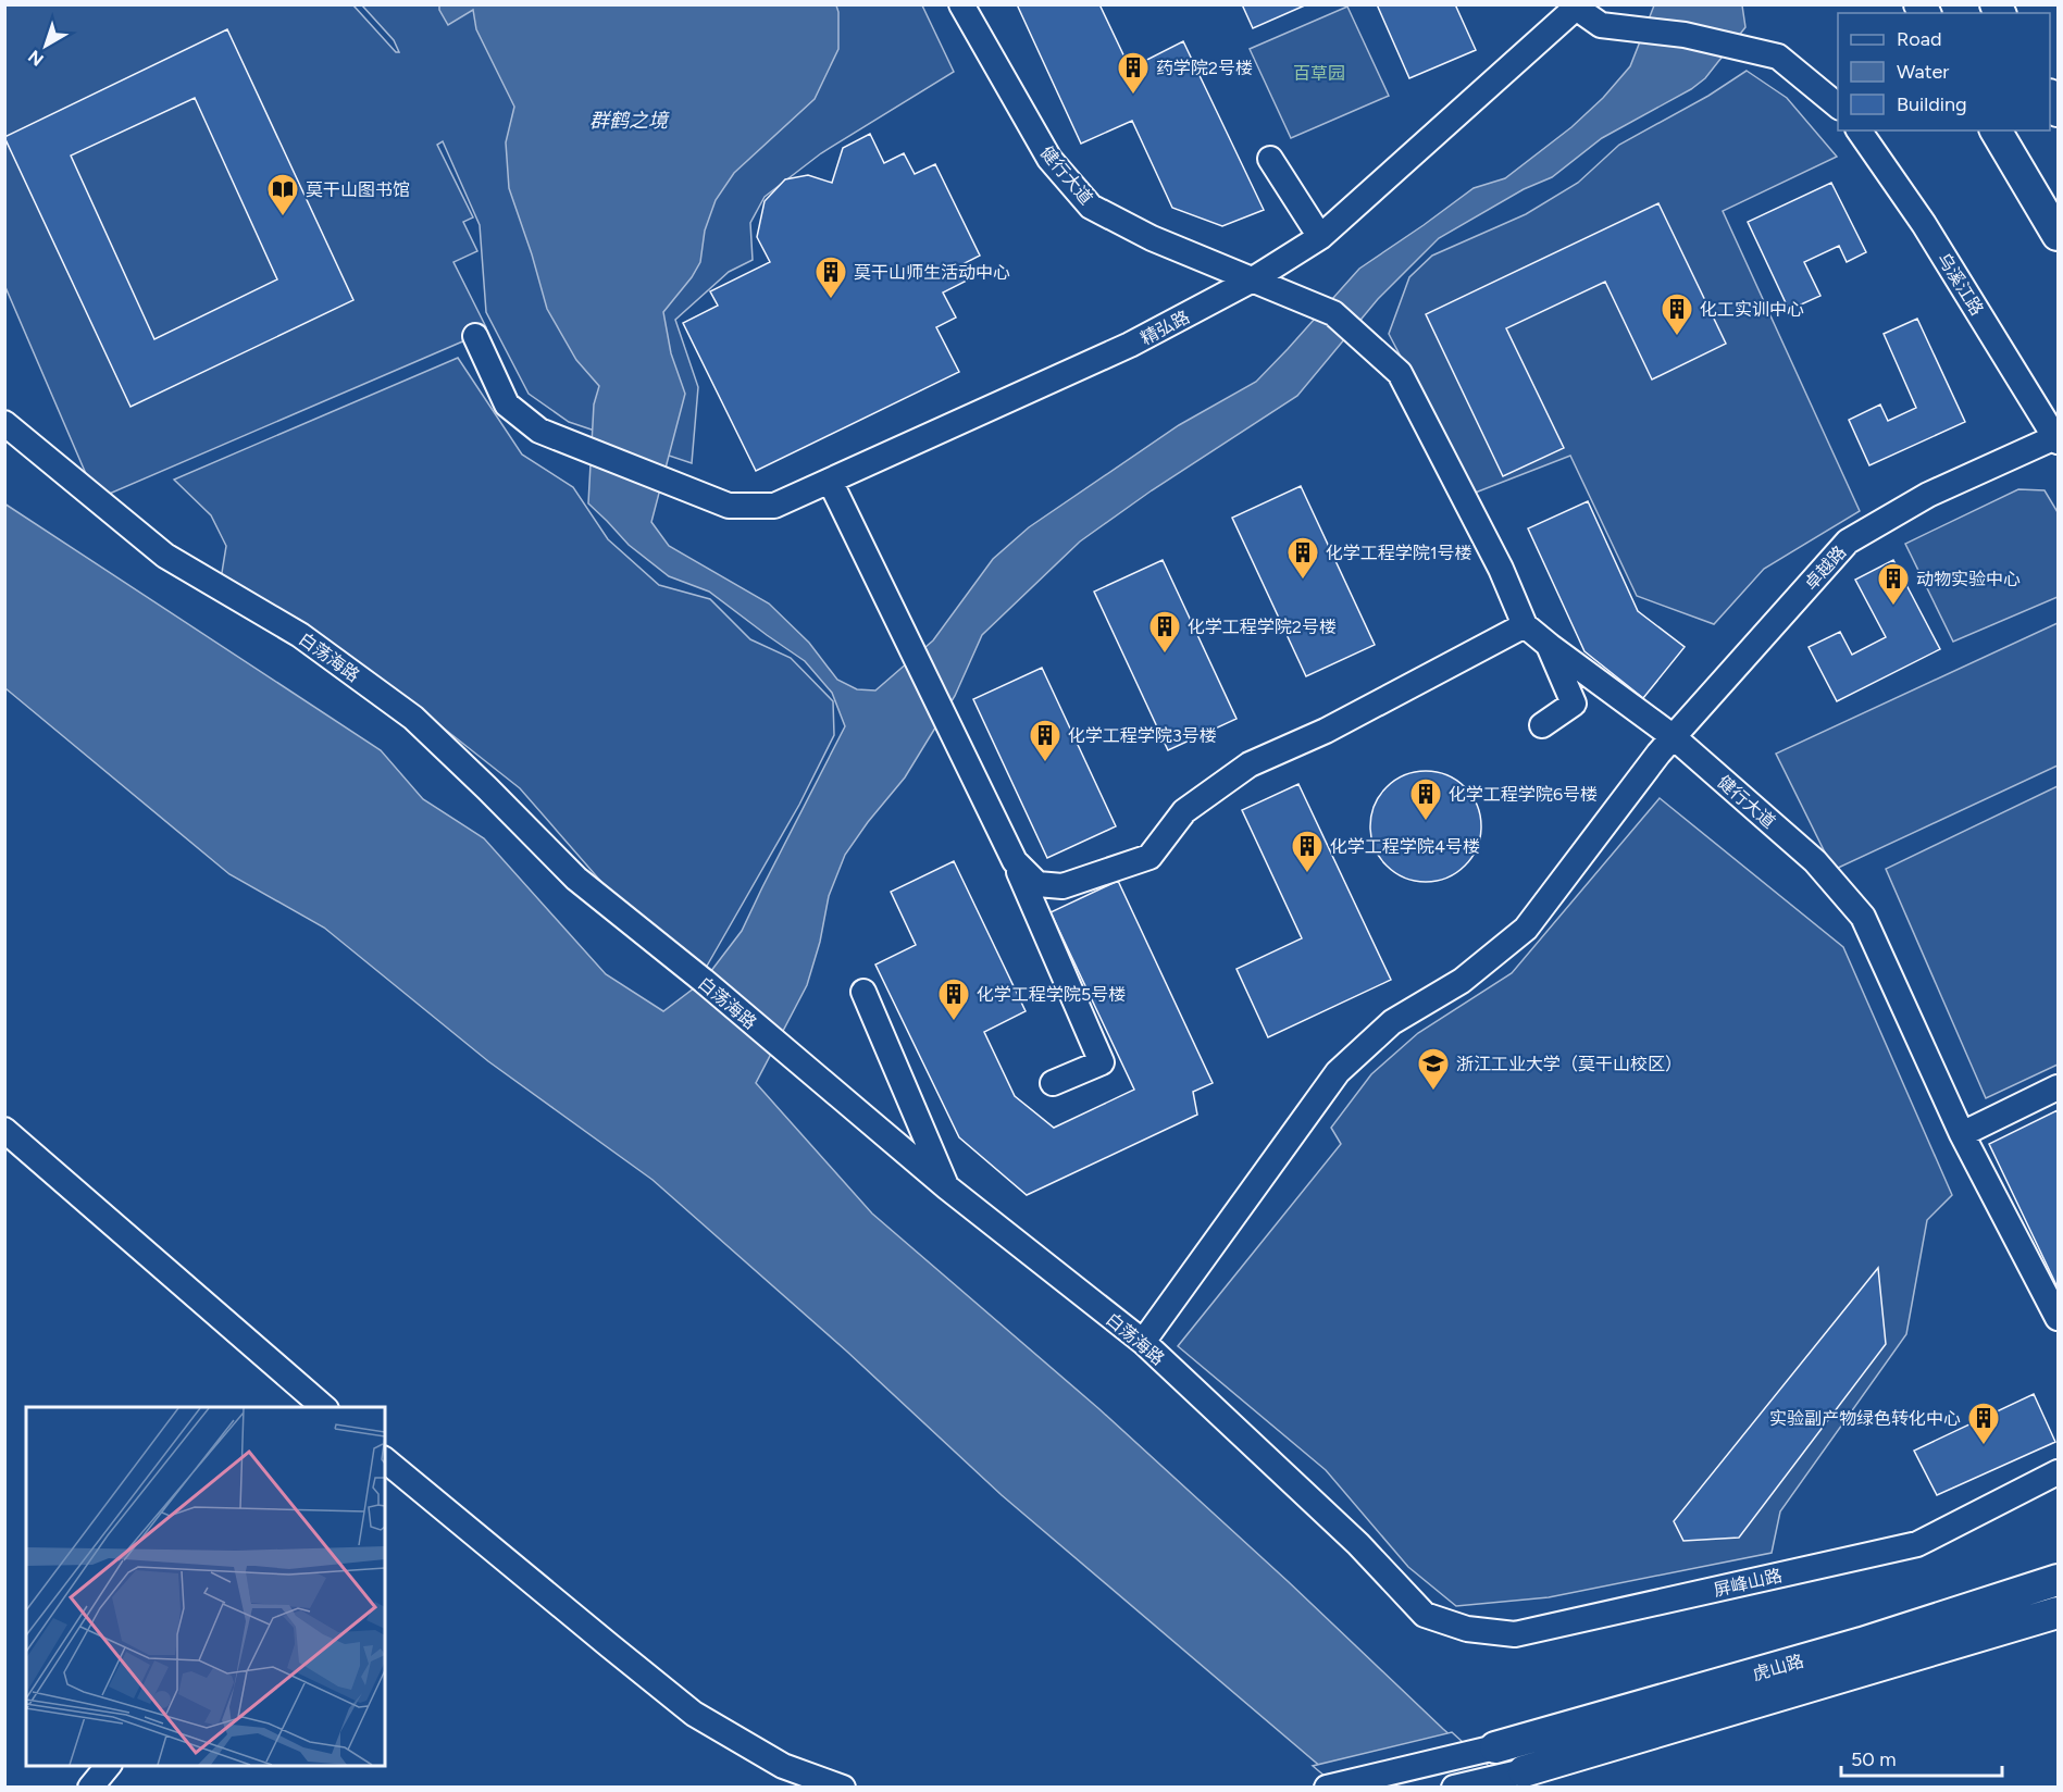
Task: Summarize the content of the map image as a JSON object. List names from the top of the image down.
{
  "streets": {
    "main road": ["虎山路"],
    "street": [
      "健行大道",
      "乌溪江路",
      "精弘路",
      "卓越路",
      "白荡海路",
      "屏峰山路"
    ]
  },
  "crossings": [
    ["健行大道", "精弘路"],
    ["健行大道", "卓越路"],
    ["乌溪江路", "卓越路"],
    ["卓越路", "白荡海路"],
    ["白荡海路", "屏峰山路"]
  ],
  "water": ["群鹤之境"],
  "parks": ["百草园"],
  "places": {
    "building": [
      "药学院2号楼",
      "莫干山师生活动中心",
      "化工实训中心",
      "化学工程学院1号楼",
      "动物实验中心",
      "化学工程学院2号楼",
      "化学工程学院3号楼",
      "化学工程学院6号楼",
      "化学工程学院4号楼",
      "化学工程学院5号楼",
      "实验副产物绿色转化中心"
    ],
    "library": ["莫干山图书馆"],
    "school or university": ["浙江工业大学（莫干山校区）"]
  },
  "legend": ["Road", "Water", "Building"],
  "scale_bar": "50 m",
  "north": "bottom left"
}
